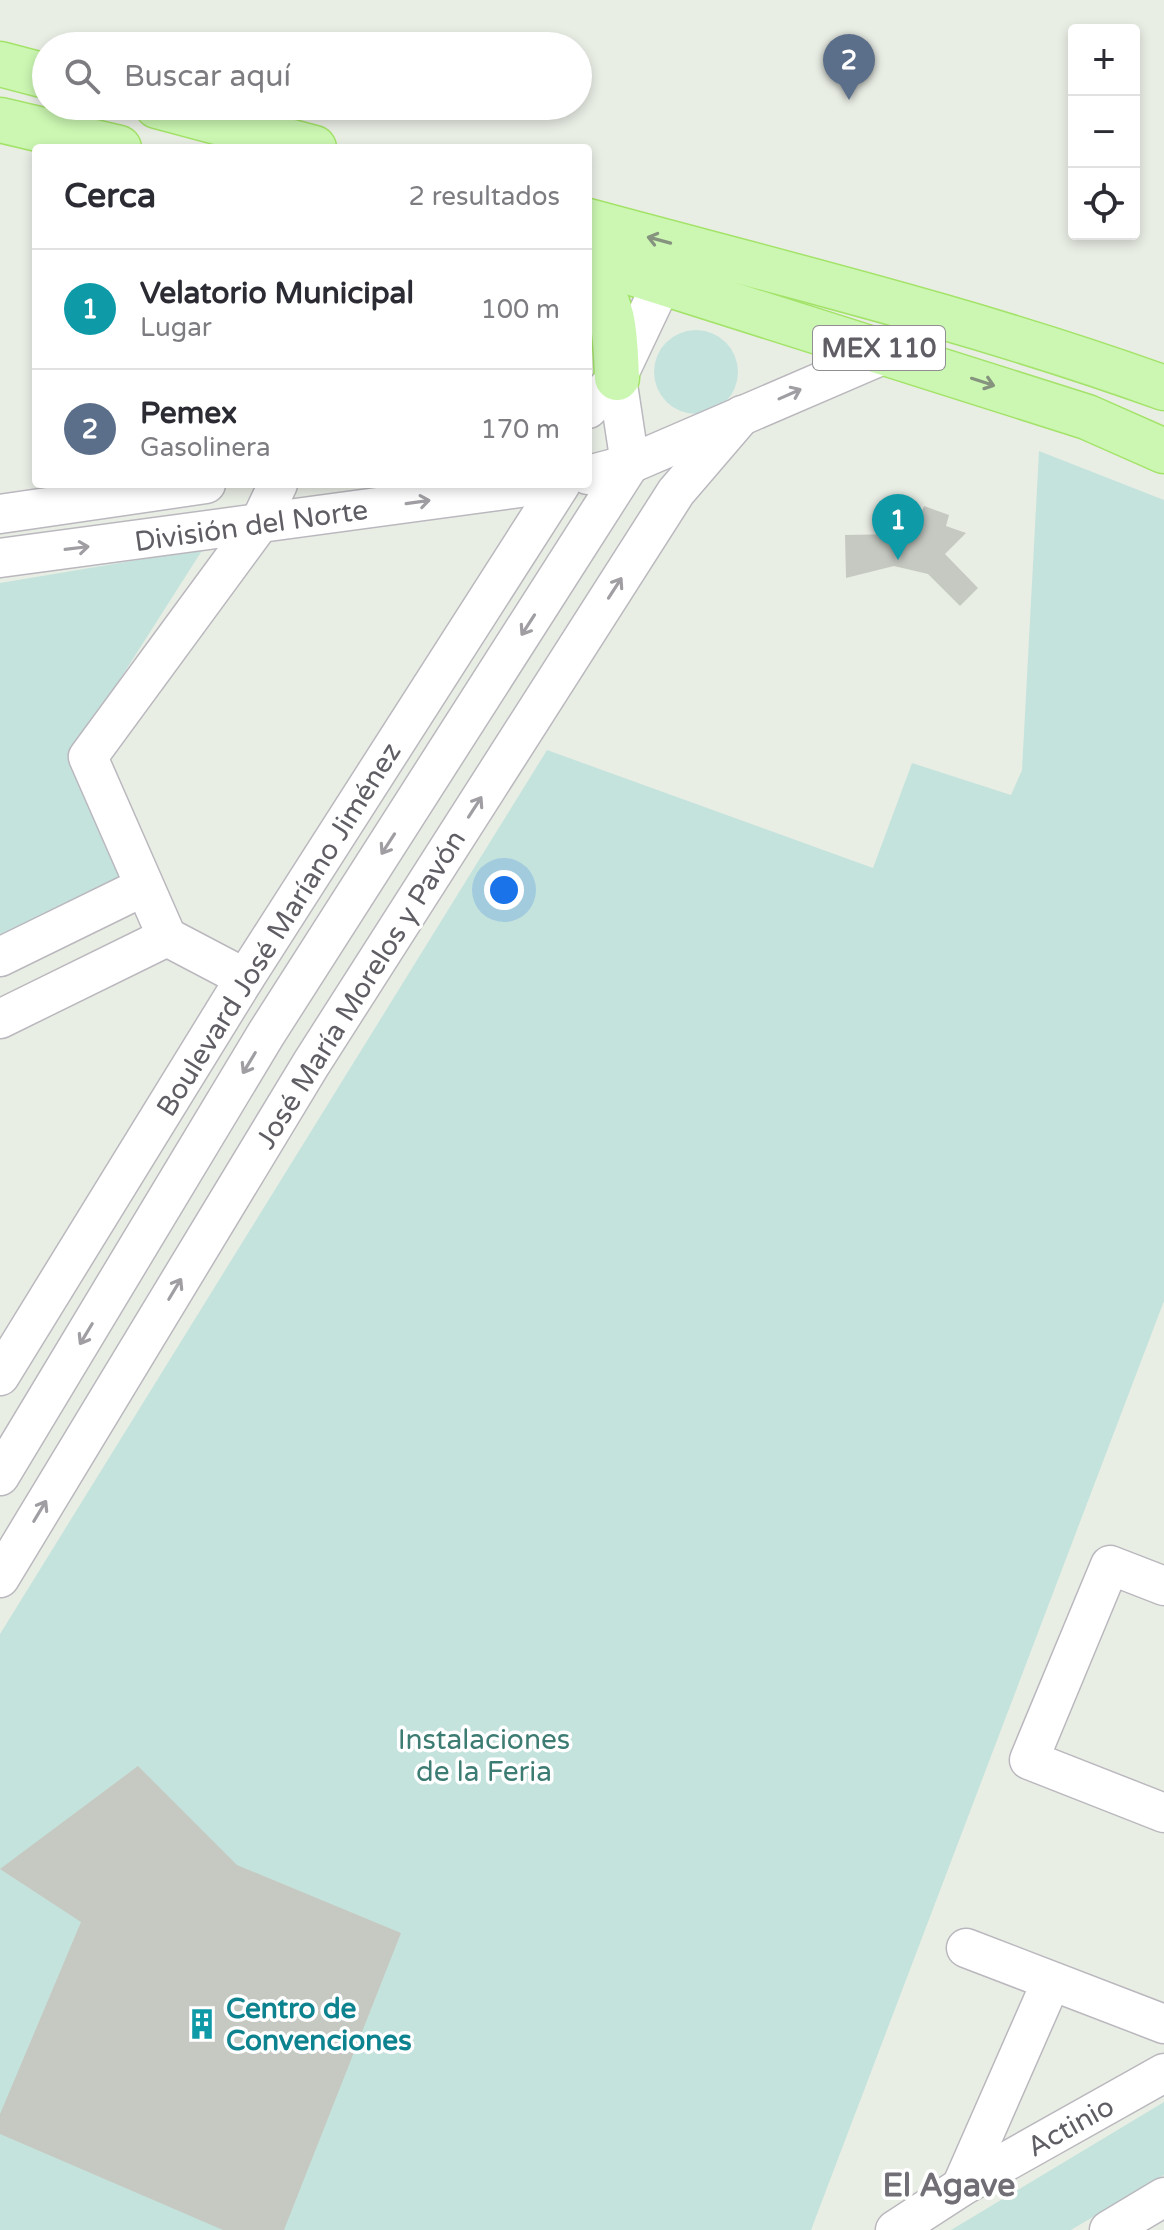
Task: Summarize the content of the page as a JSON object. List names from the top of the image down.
{
  "streets": {
    "main road": ["MEX 110"],
    "street": [
      "División del Norte",
      "Boulevard José Maríano Jiménez",
      "José María Morelos y Pavón",
      "Actinio"
    ]
  },
  "districts": ["El Agave"],
  "parks": ["Instalaciones de la Feria"],
  "places": {
    "building": ["Centro de Convenciones"]
  },
  "page": {
    "map_buttons": ["+", "−"],
    "search": "Buscar aquí",
    "pins": ["2", "1"],
    "heading": ["Cerca", "2 resultados"],
    "list": [
      {
        "mark": "1",
        "name": "Velatorio Municipal",
        "note": "Lugar",
        "value": "100 m"
      },
      {
        "mark": "2",
        "name": "Pemex",
        "note": "Gasolinera",
        "value": "170 m"
      }
    ]
  }
}
